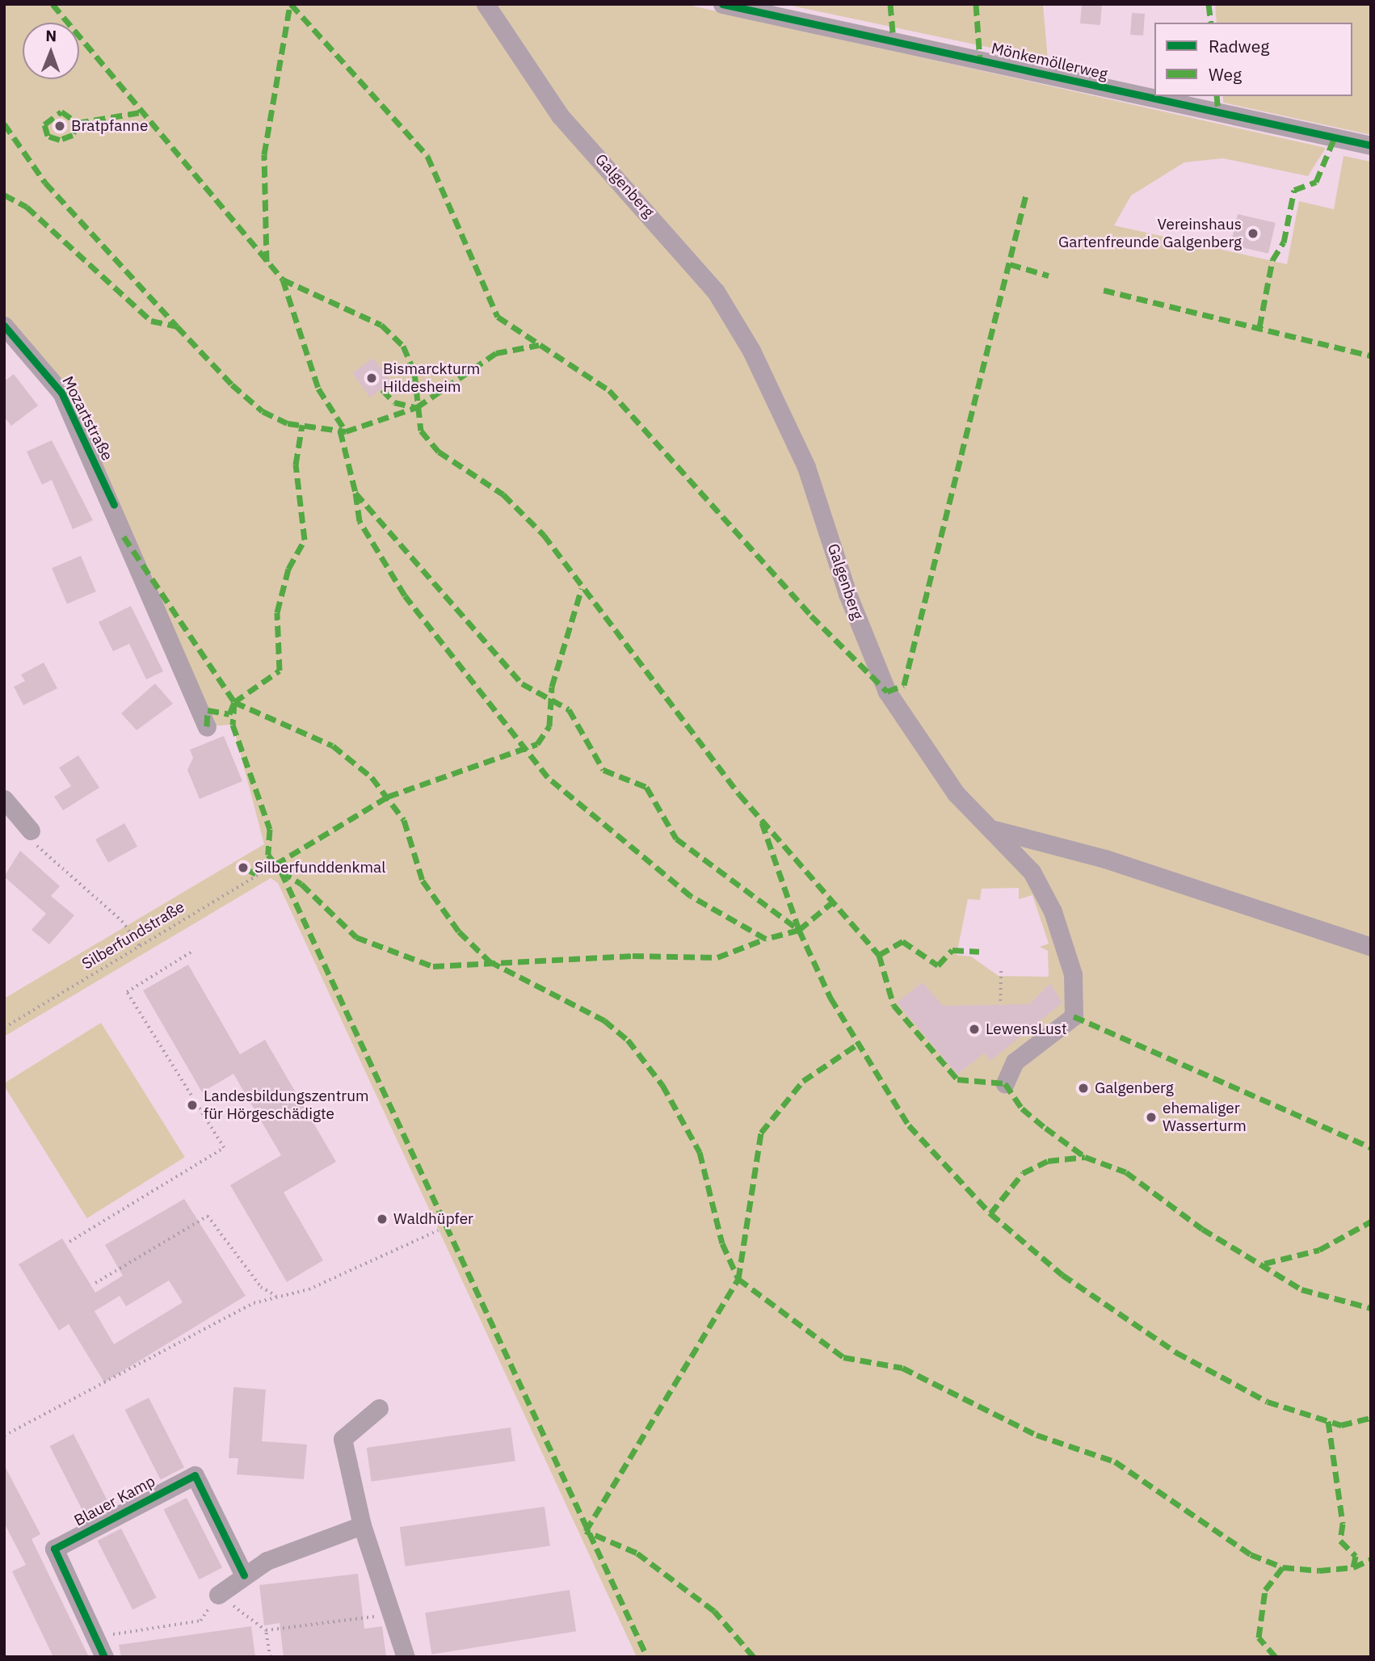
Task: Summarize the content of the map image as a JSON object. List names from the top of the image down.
{
  "streets": {
    "street": [
      "Mönkemöllerweg",
      "Galgenberg",
      "Mozartstraße",
      "Blauer Kamp"
    ],
    "path": ["Silberfundstraße"]
  },
  "places": [
    "Bratpfanne",
    "Vereinshaus Gartenfreunde Galgenberg",
    "Bismarckturm Hildesheim",
    "Silberfunddenkmal",
    "LewensLust",
    "Galgenberg",
    "Landesbildungszentrum für Hörgeschädigte",
    "ehemaliger Wasserturm",
    "Waldhüpfer"
  ],
  "legend": ["Radweg", "Weg"],
  "north": "top"
}
